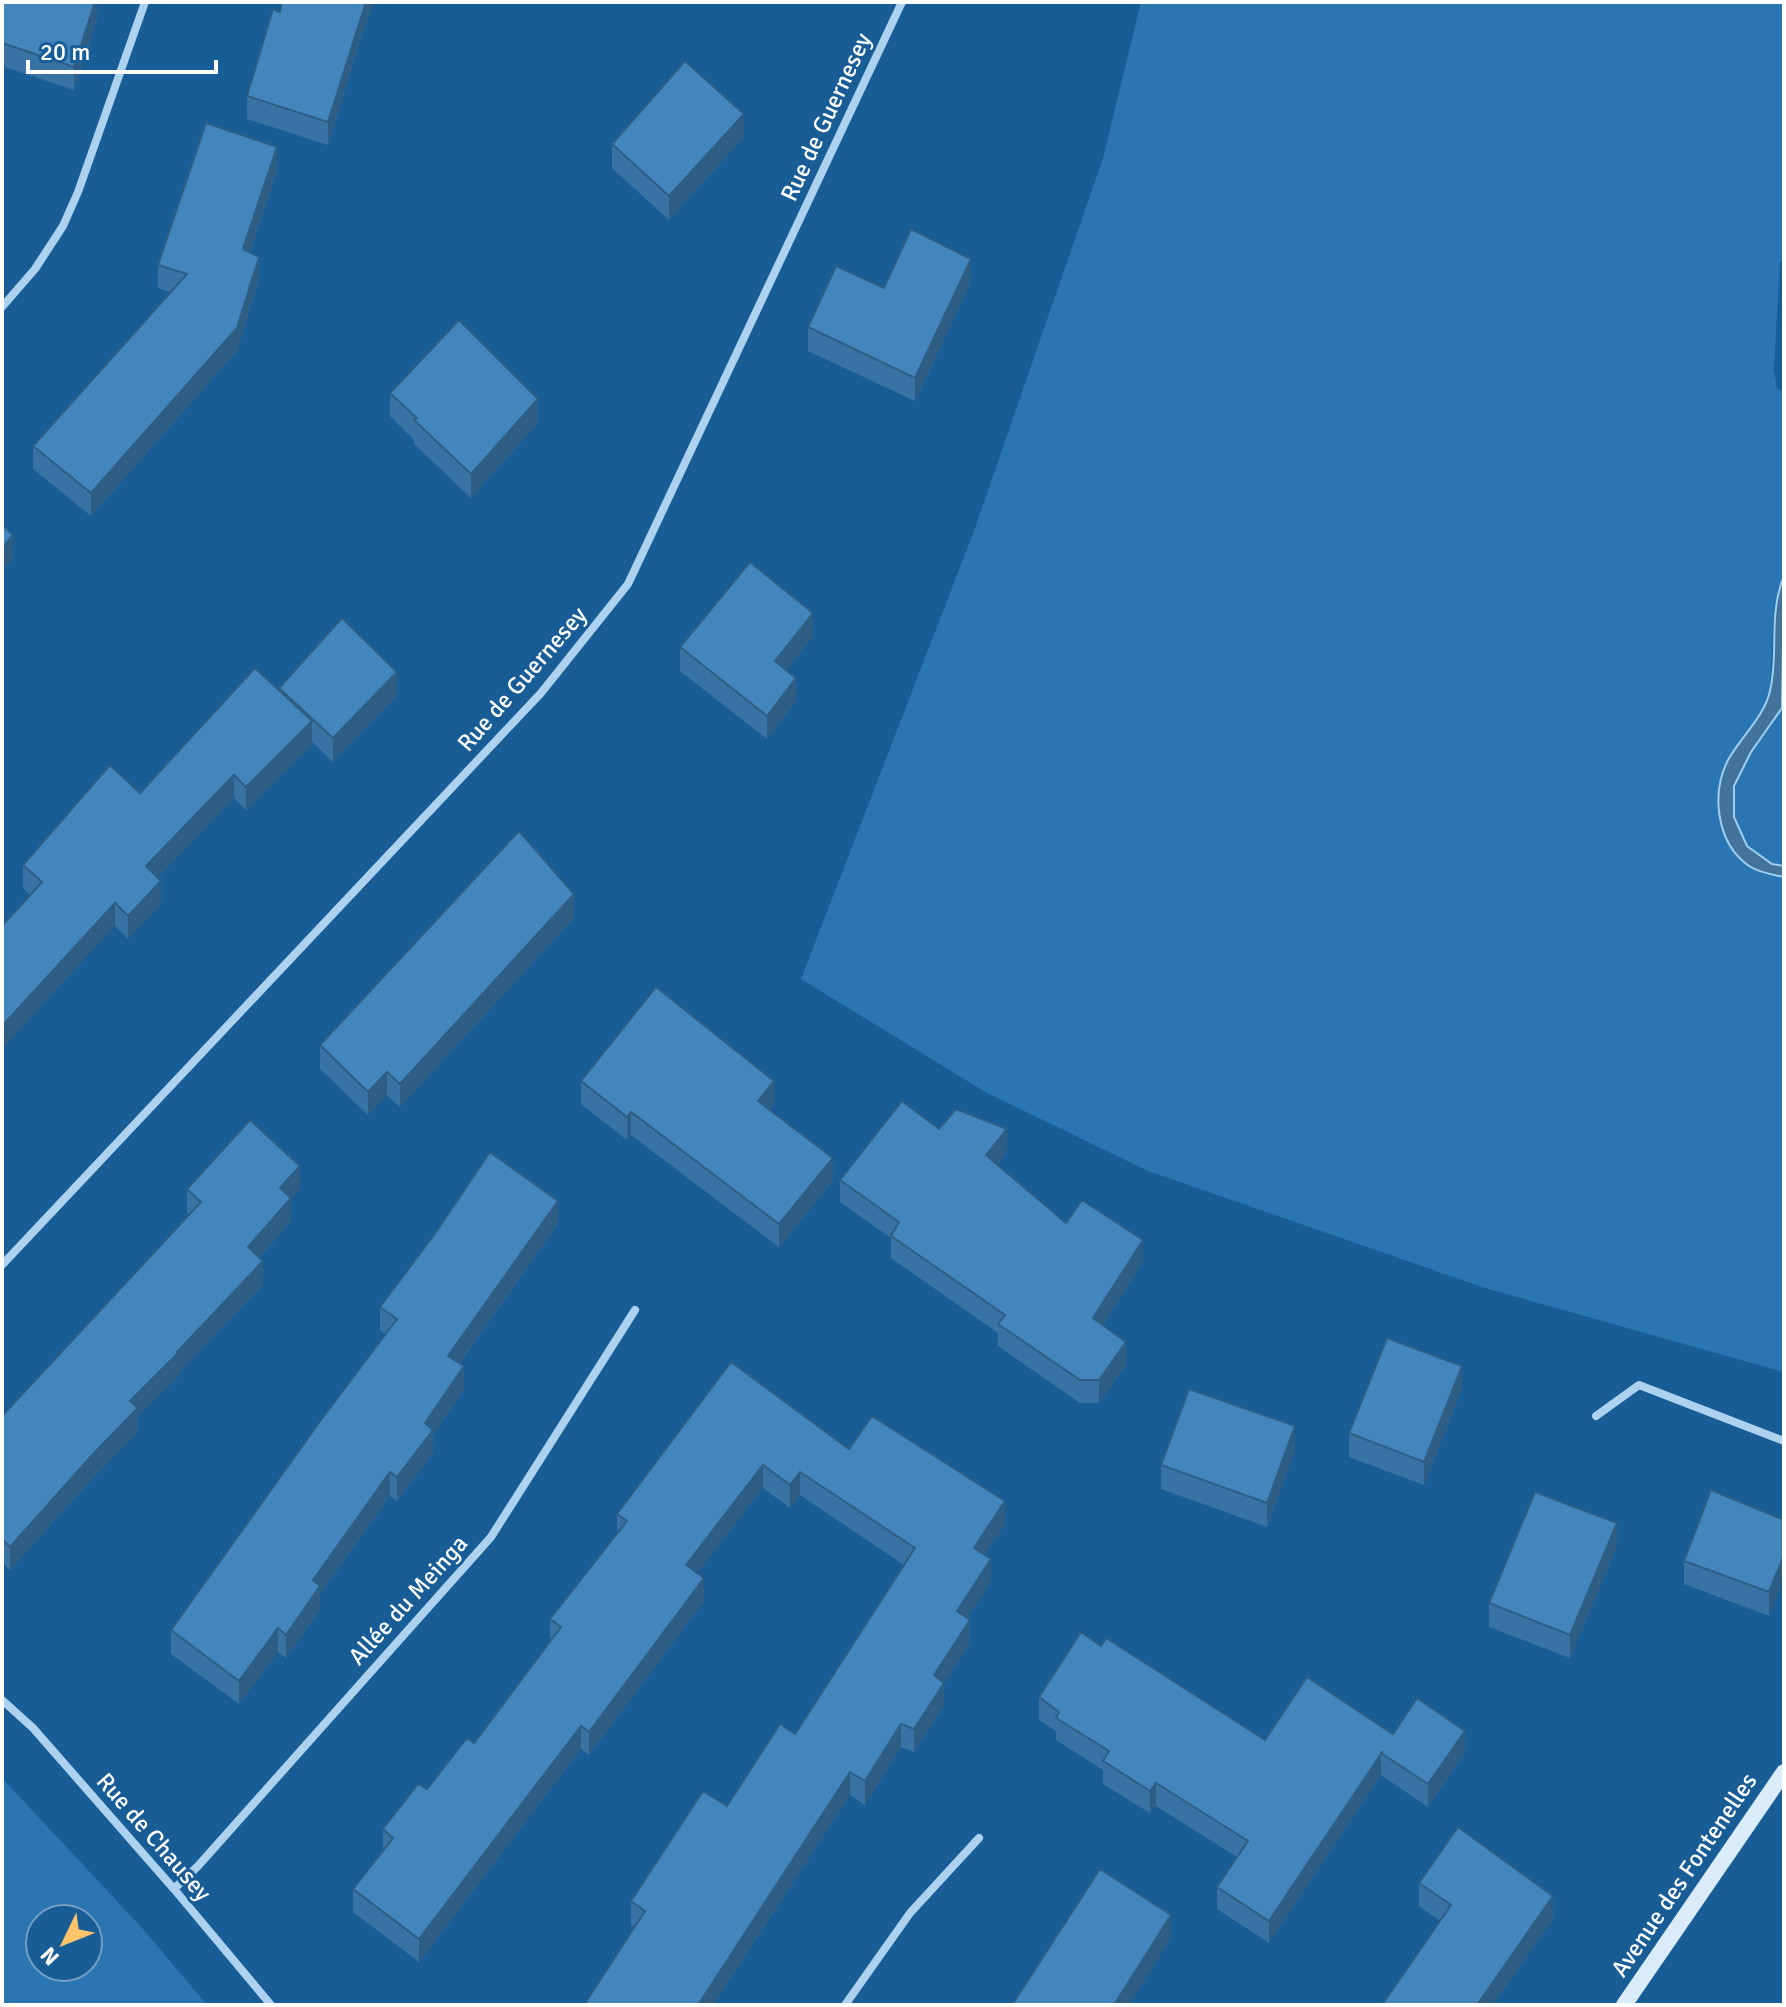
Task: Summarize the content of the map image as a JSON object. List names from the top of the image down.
{
  "streets": {
    "street": [
      "Rue de Guernesey",
      "Allée du Meinga",
      "Rue de Chausey",
      "Avenue des Fontenelles"
    ]
  },
  "crossings": [
    ["Allée du Meinga", "Rue de Chausey"]
  ],
  "scale_bar": "20 m",
  "north": "bottom left"
}
